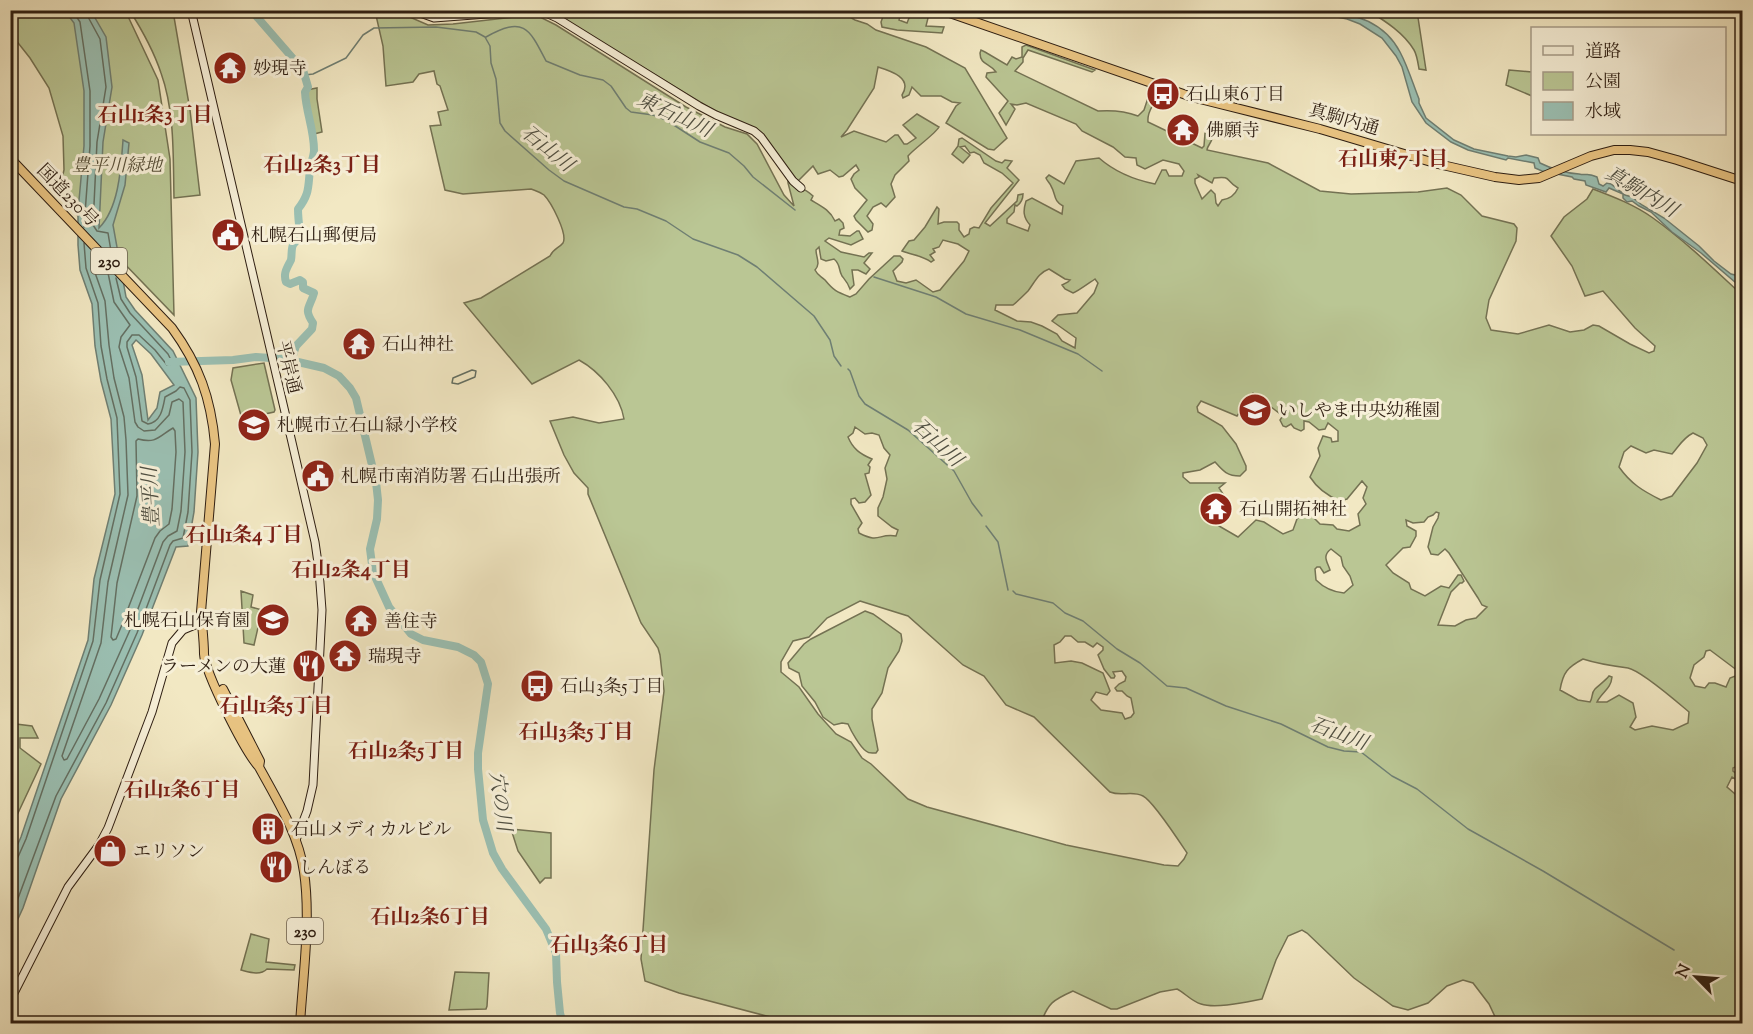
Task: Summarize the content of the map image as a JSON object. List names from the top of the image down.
{
  "streets": {
    "highway": ["真駒内通", "国道230号", "230"],
    "street": ["平岸通"]
  },
  "crossings": [
    ["国道230号", "平岸通"]
  ],
  "districts": [
    "石山1条3丁目",
    "石山東7丁目",
    "石山2条3丁目",
    "石山1条4丁目",
    "石山2条4丁目",
    "石山1条5丁目",
    "石山3条5丁目",
    "石山2条5丁目",
    "石山1条6丁目",
    "石山2条6丁目",
    "石山3条6丁目"
  ],
  "water": [
    "東石山川",
    "石山川",
    "真駒内川",
    "豊平川",
    "穴の川"
  ],
  "parks": ["豊平川緑地"],
  "places": {
    "temple": [
      "妙現寺",
      "佛願寺",
      "石山神社",
      "石山開拓神社",
      "善住寺",
      "瑞現寺"
    ],
    "bus stop": ["石山東6丁目", "石山3条5丁目"],
    "public building": ["札幌石山郵便局", "札幌市南消防署 石山出張所"],
    "school or university": ["いしやま中央幼稚園", "札幌市立石山緑小学校", "札幌石山保育園"],
    "restaurant": ["ラーメンの大蓮", "しんぼる"],
    "building": ["石山メディカルビル"],
    "shop": ["エリソン"]
  },
  "legend": ["道路", "公園", "水域"],
  "north": "top left"
}
